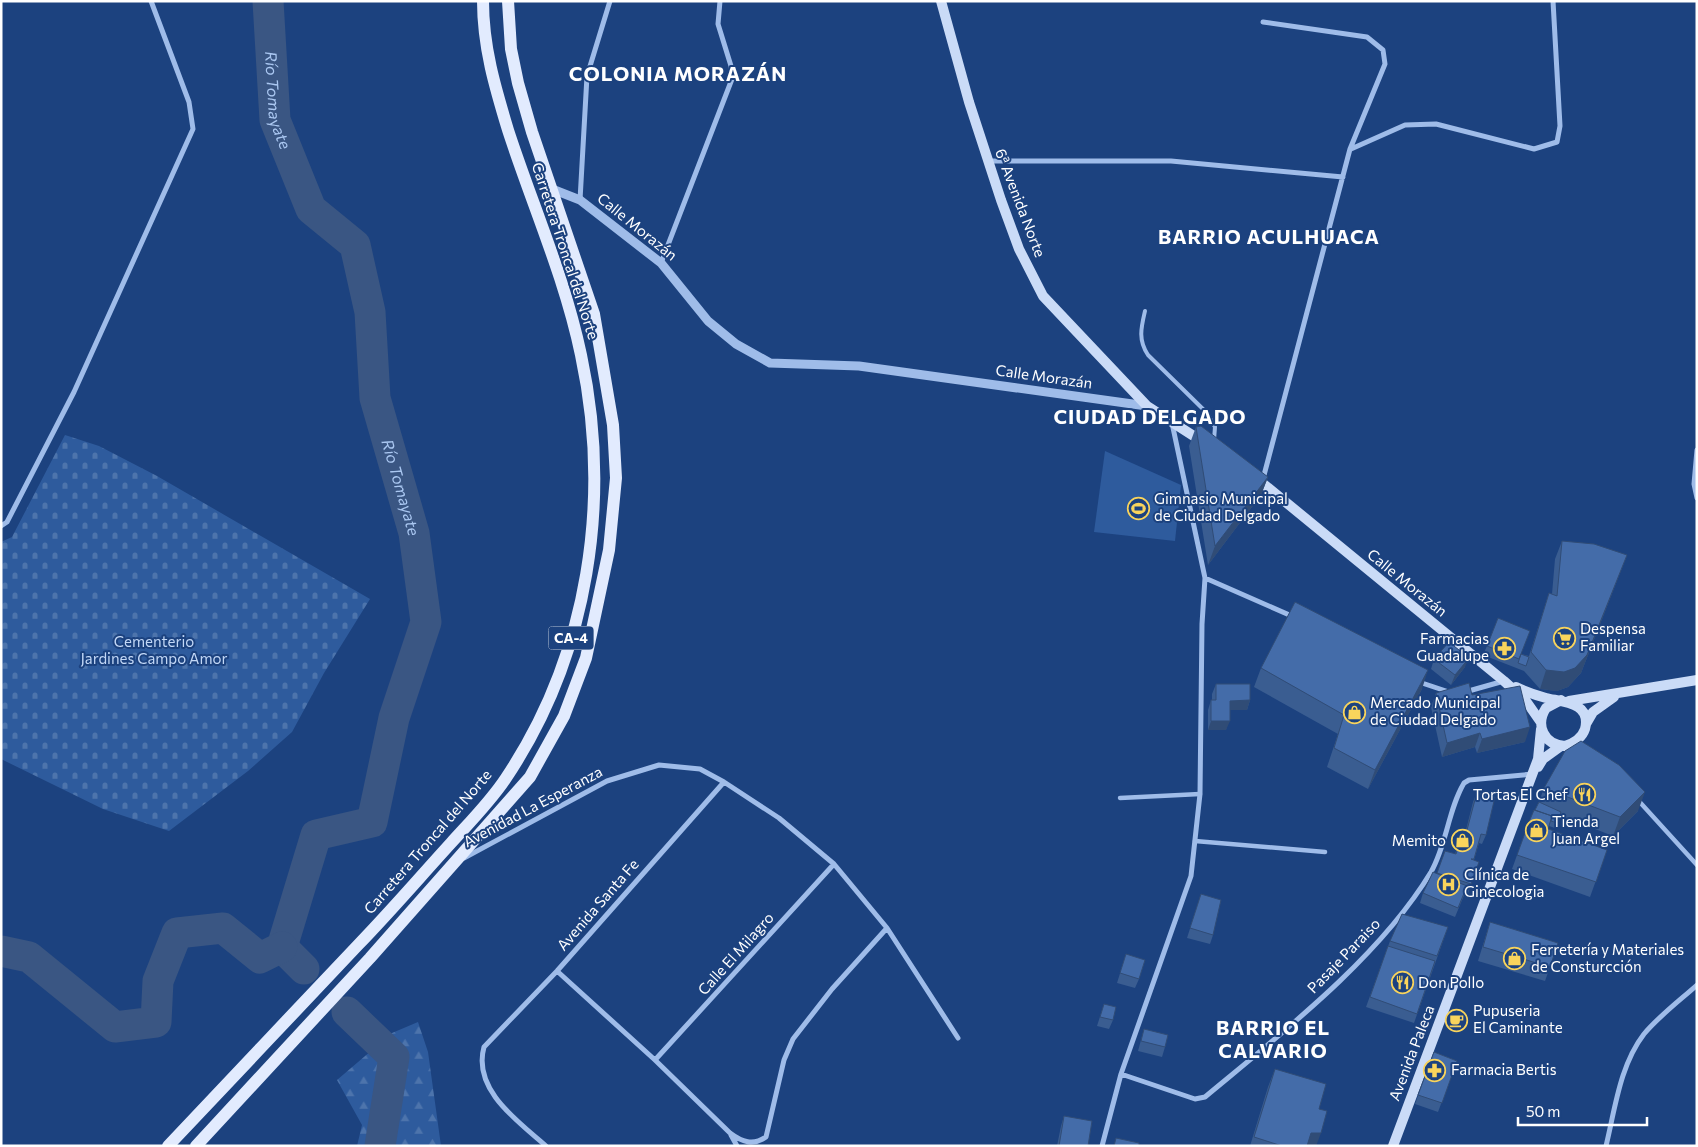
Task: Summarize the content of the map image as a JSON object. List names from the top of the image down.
{
  "streets": {
    "main road": [
      "6ª Avenida Norte",
      "Calle Morazán",
      "Carretera Troncal del Norte",
      "CA-4",
      "Avenida Paleca"
    ],
    "street": [
      "Avenidad La Esperanza",
      "Avenida Santa Fe",
      "Calle El Milagro",
      "Pasaje Paraiso"
    ]
  },
  "crossings": [
    ["6ª Avenida Norte", "Calle Morazán"],
    ["Calle Morazán", "Carretera Troncal del Norte"],
    ["Calle Morazán", "Avenida Paleca"],
    ["Carretera Troncal del Norte", "Avenidad La Esperanza"],
    ["Avenidad La Esperanza", "Avenida Santa Fe"],
    ["Avenidad La Esperanza", "Calle El Milagro"],
    ["Pasaje Paraiso", "Avenida Paleca"]
  ],
  "districts": [
    "COLONIA MORAZÁN",
    "BARRIO ACULHUACA",
    "CIUDAD DELGADO",
    "BARRIO EL CALVARIO"
  ],
  "water": ["Río Tomayate"],
  "parks": ["Cementerio Jardines Campo Amor"],
  "places": {
    "sports": ["Gimnasio Municipal de Ciudad Delgado"],
    "supermarket": ["Despensa Familiar"],
    "pharmacy": ["Farmacias Guadalupe", "Farmacia Bertis"],
    "shop": [
      "Mercado Municipal de Ciudad Delgado",
      "Tienda Juan Argel",
      "Memito",
      "Ferretería y Materiales de Consturcción"
    ],
    "restaurant": ["Tortas El Chef", "Don Pollo"],
    "hospital": ["Clínica de Ginecologia"],
    "cafe": ["Pupuseria El Caminante"]
  },
  "scale_bar": "50 m"
}
